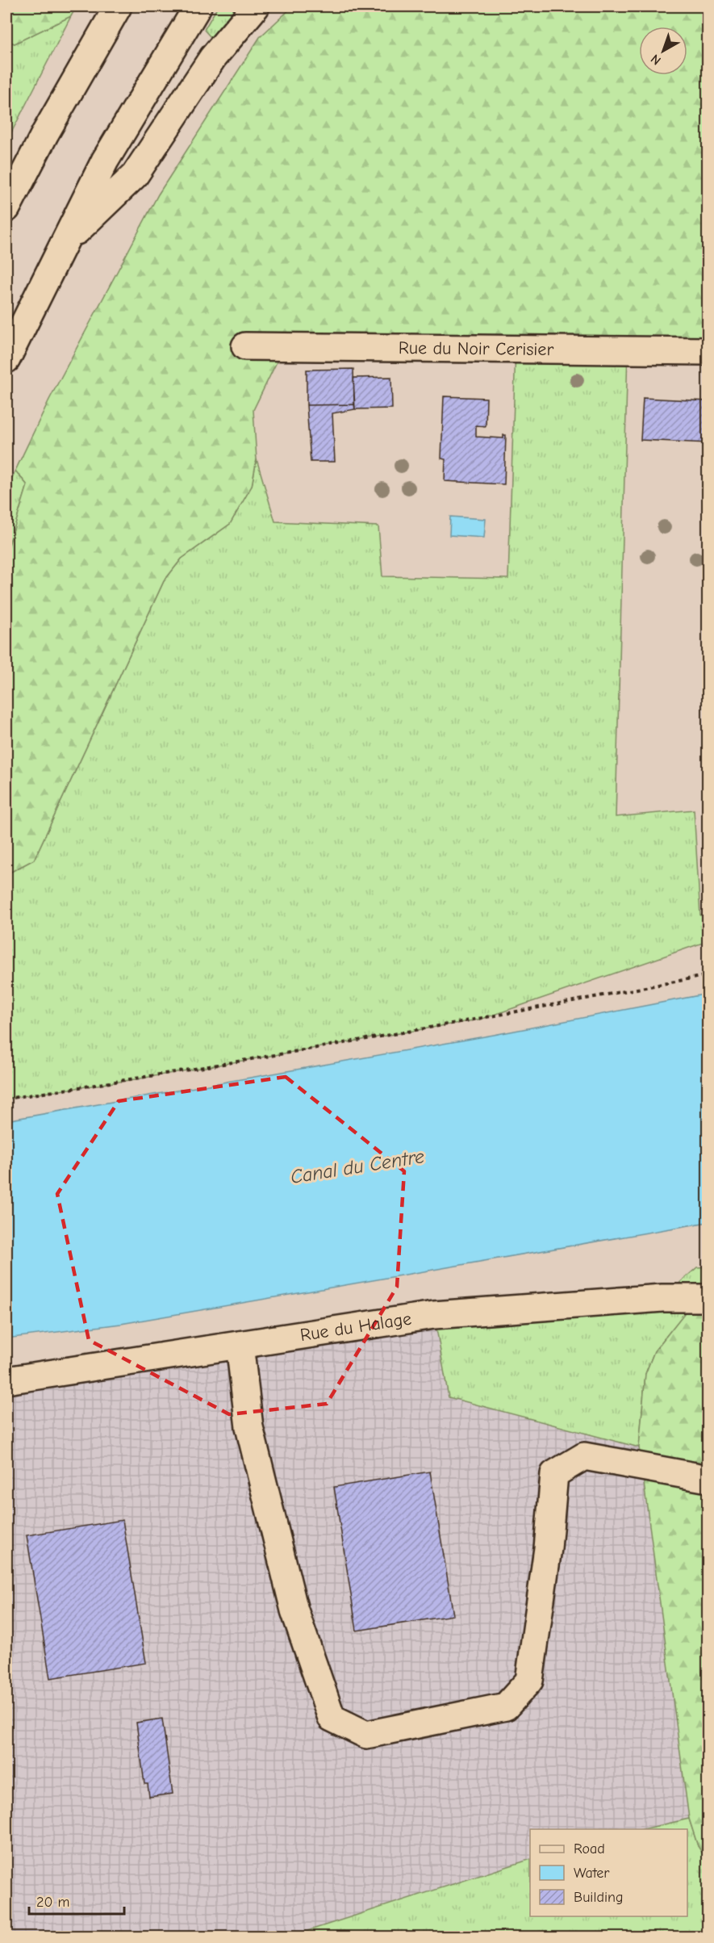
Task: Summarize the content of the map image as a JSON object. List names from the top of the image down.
{
  "streets": {
    "main road": ["Rue du Noir Cerisier", "Rue du Halage"]
  },
  "water": ["Canal du Centre"],
  "legend": ["Road", "Water", "Building"],
  "scale_bar": "20 m",
  "north": "bottom left"
}
